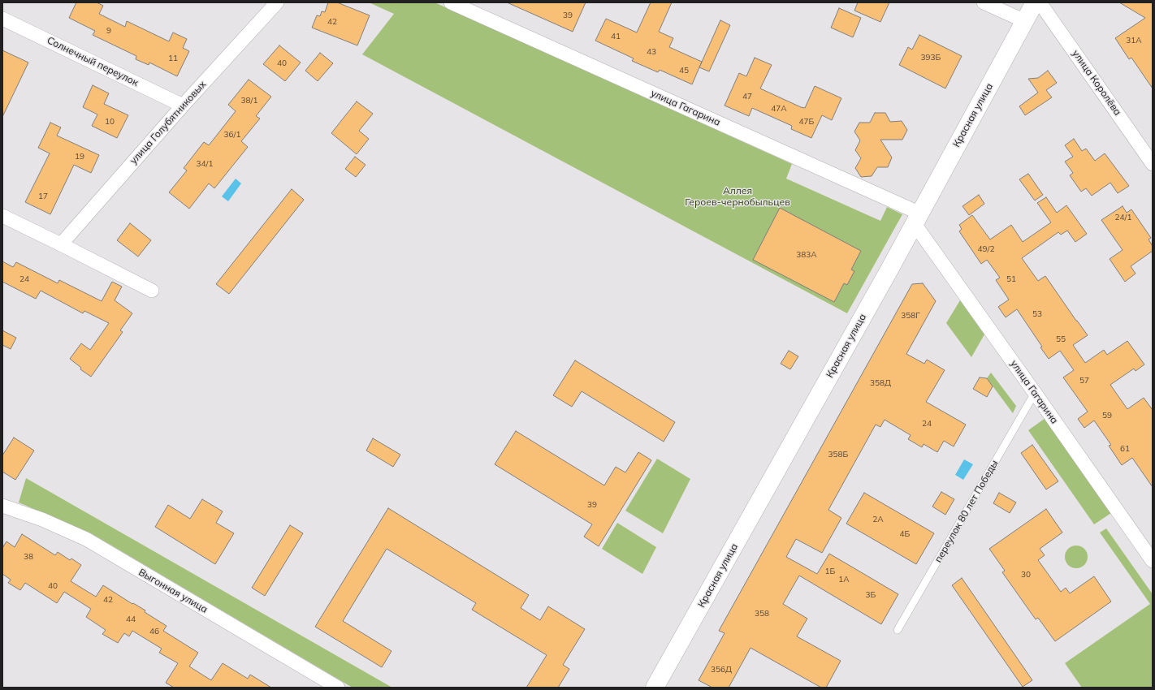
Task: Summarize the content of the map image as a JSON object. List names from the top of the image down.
{
  "streets": {
    "street": [
      "Солнечный переулок",
      "улица Королёва",
      "улица Гагарина",
      "Красная улица",
      "улица Голубятниковых",
      "Выгонная улица"
    ],
    "lane": ["переулок 80 лет Победы"]
  },
  "crossings": [
    ["Солнечный переулок", "улица Голубятниковых"],
    ["улица Гагарина", "Красная улица"],
    ["улица Гагарина", "переулок 80 лет Победы"]
  ],
  "parks": ["Аллея Героев-чернобыльцев"],
  "house_numbers": [
    "39",
    "42",
    "9",
    "41",
    "31А",
    "43",
    "393Б",
    "11",
    "40",
    "45",
    "47",
    "38/1",
    "47А",
    "10",
    "47Б",
    "36/1",
    "19",
    "34/1",
    "17",
    "24/1",
    "49/2",
    "383А",
    "24",
    "51",
    "53",
    "358Г",
    "55",
    "57",
    "358Д",
    "59",
    "24",
    "61",
    "358Б",
    "39",
    "2А",
    "4Б",
    "38",
    "1Б",
    "30",
    "1А",
    "40",
    "3Б",
    "42",
    "358",
    "44",
    "46",
    "356Д"
  ]
}
